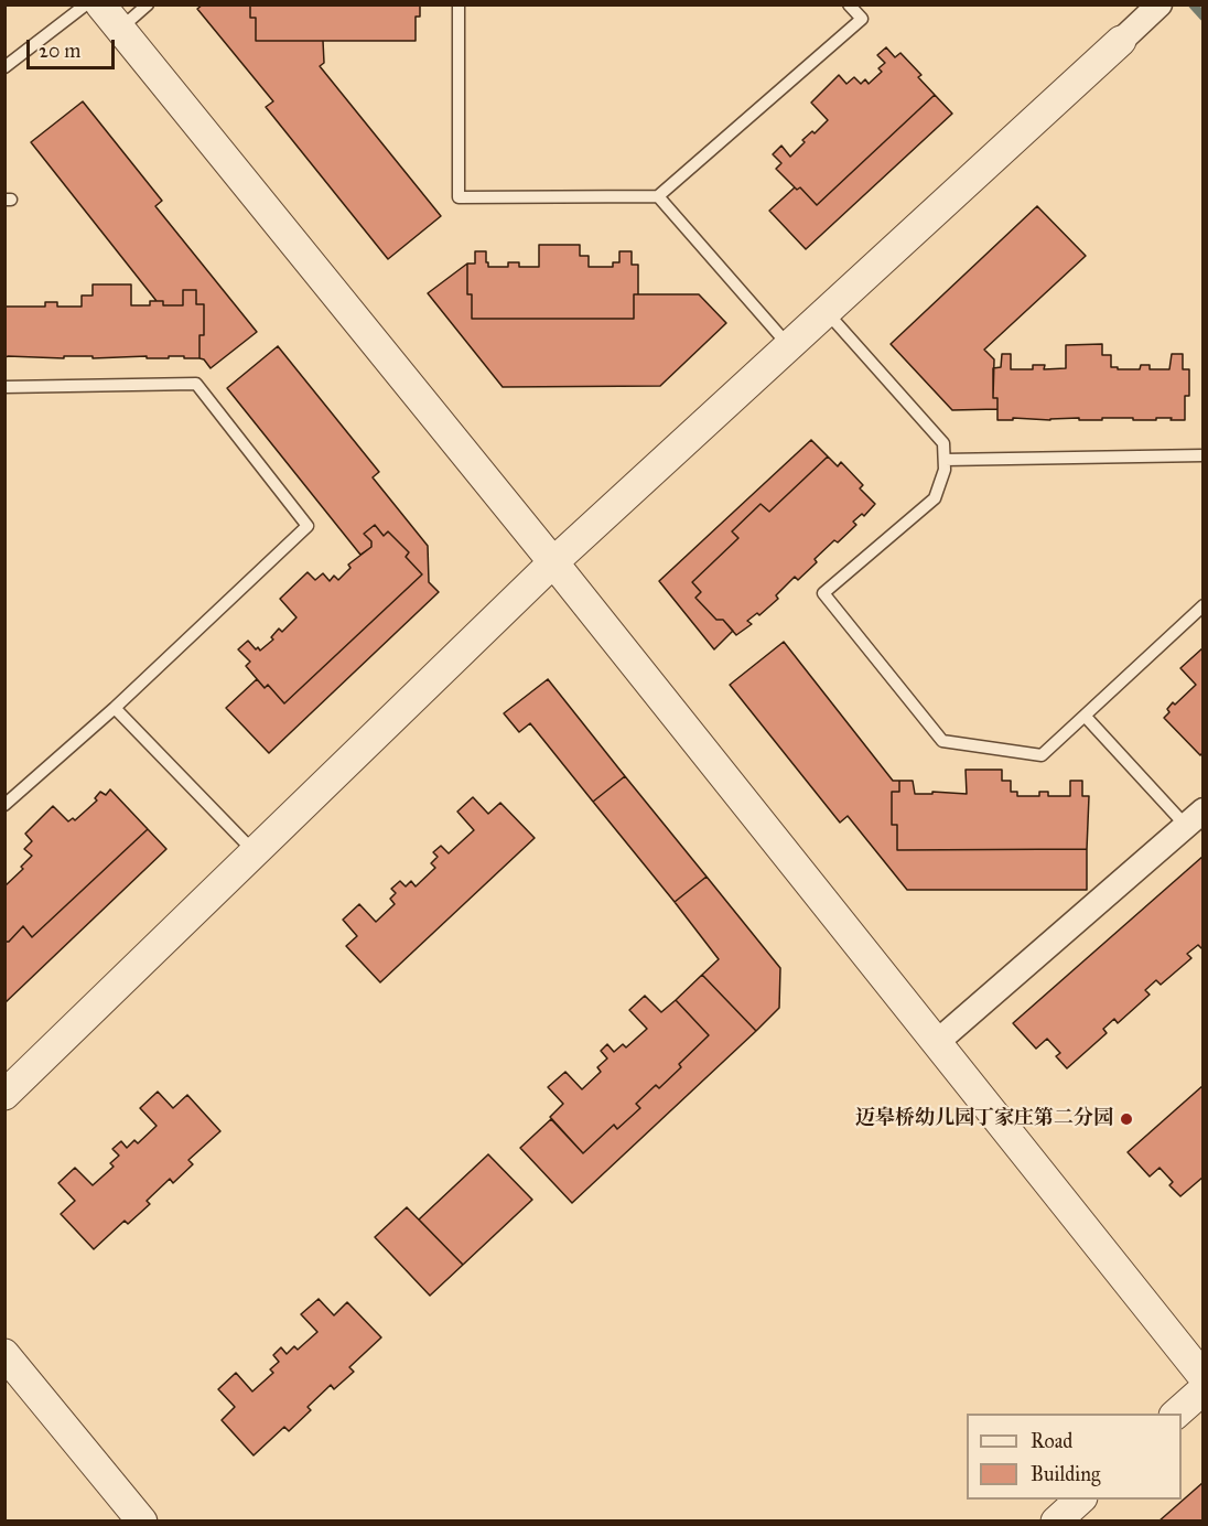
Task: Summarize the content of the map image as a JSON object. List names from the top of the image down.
{
  "places": ["迈皋桥幼儿园丁家庄第二分园"],
  "legend": ["Road", "Building"],
  "scale_bar": "20 m"
}
